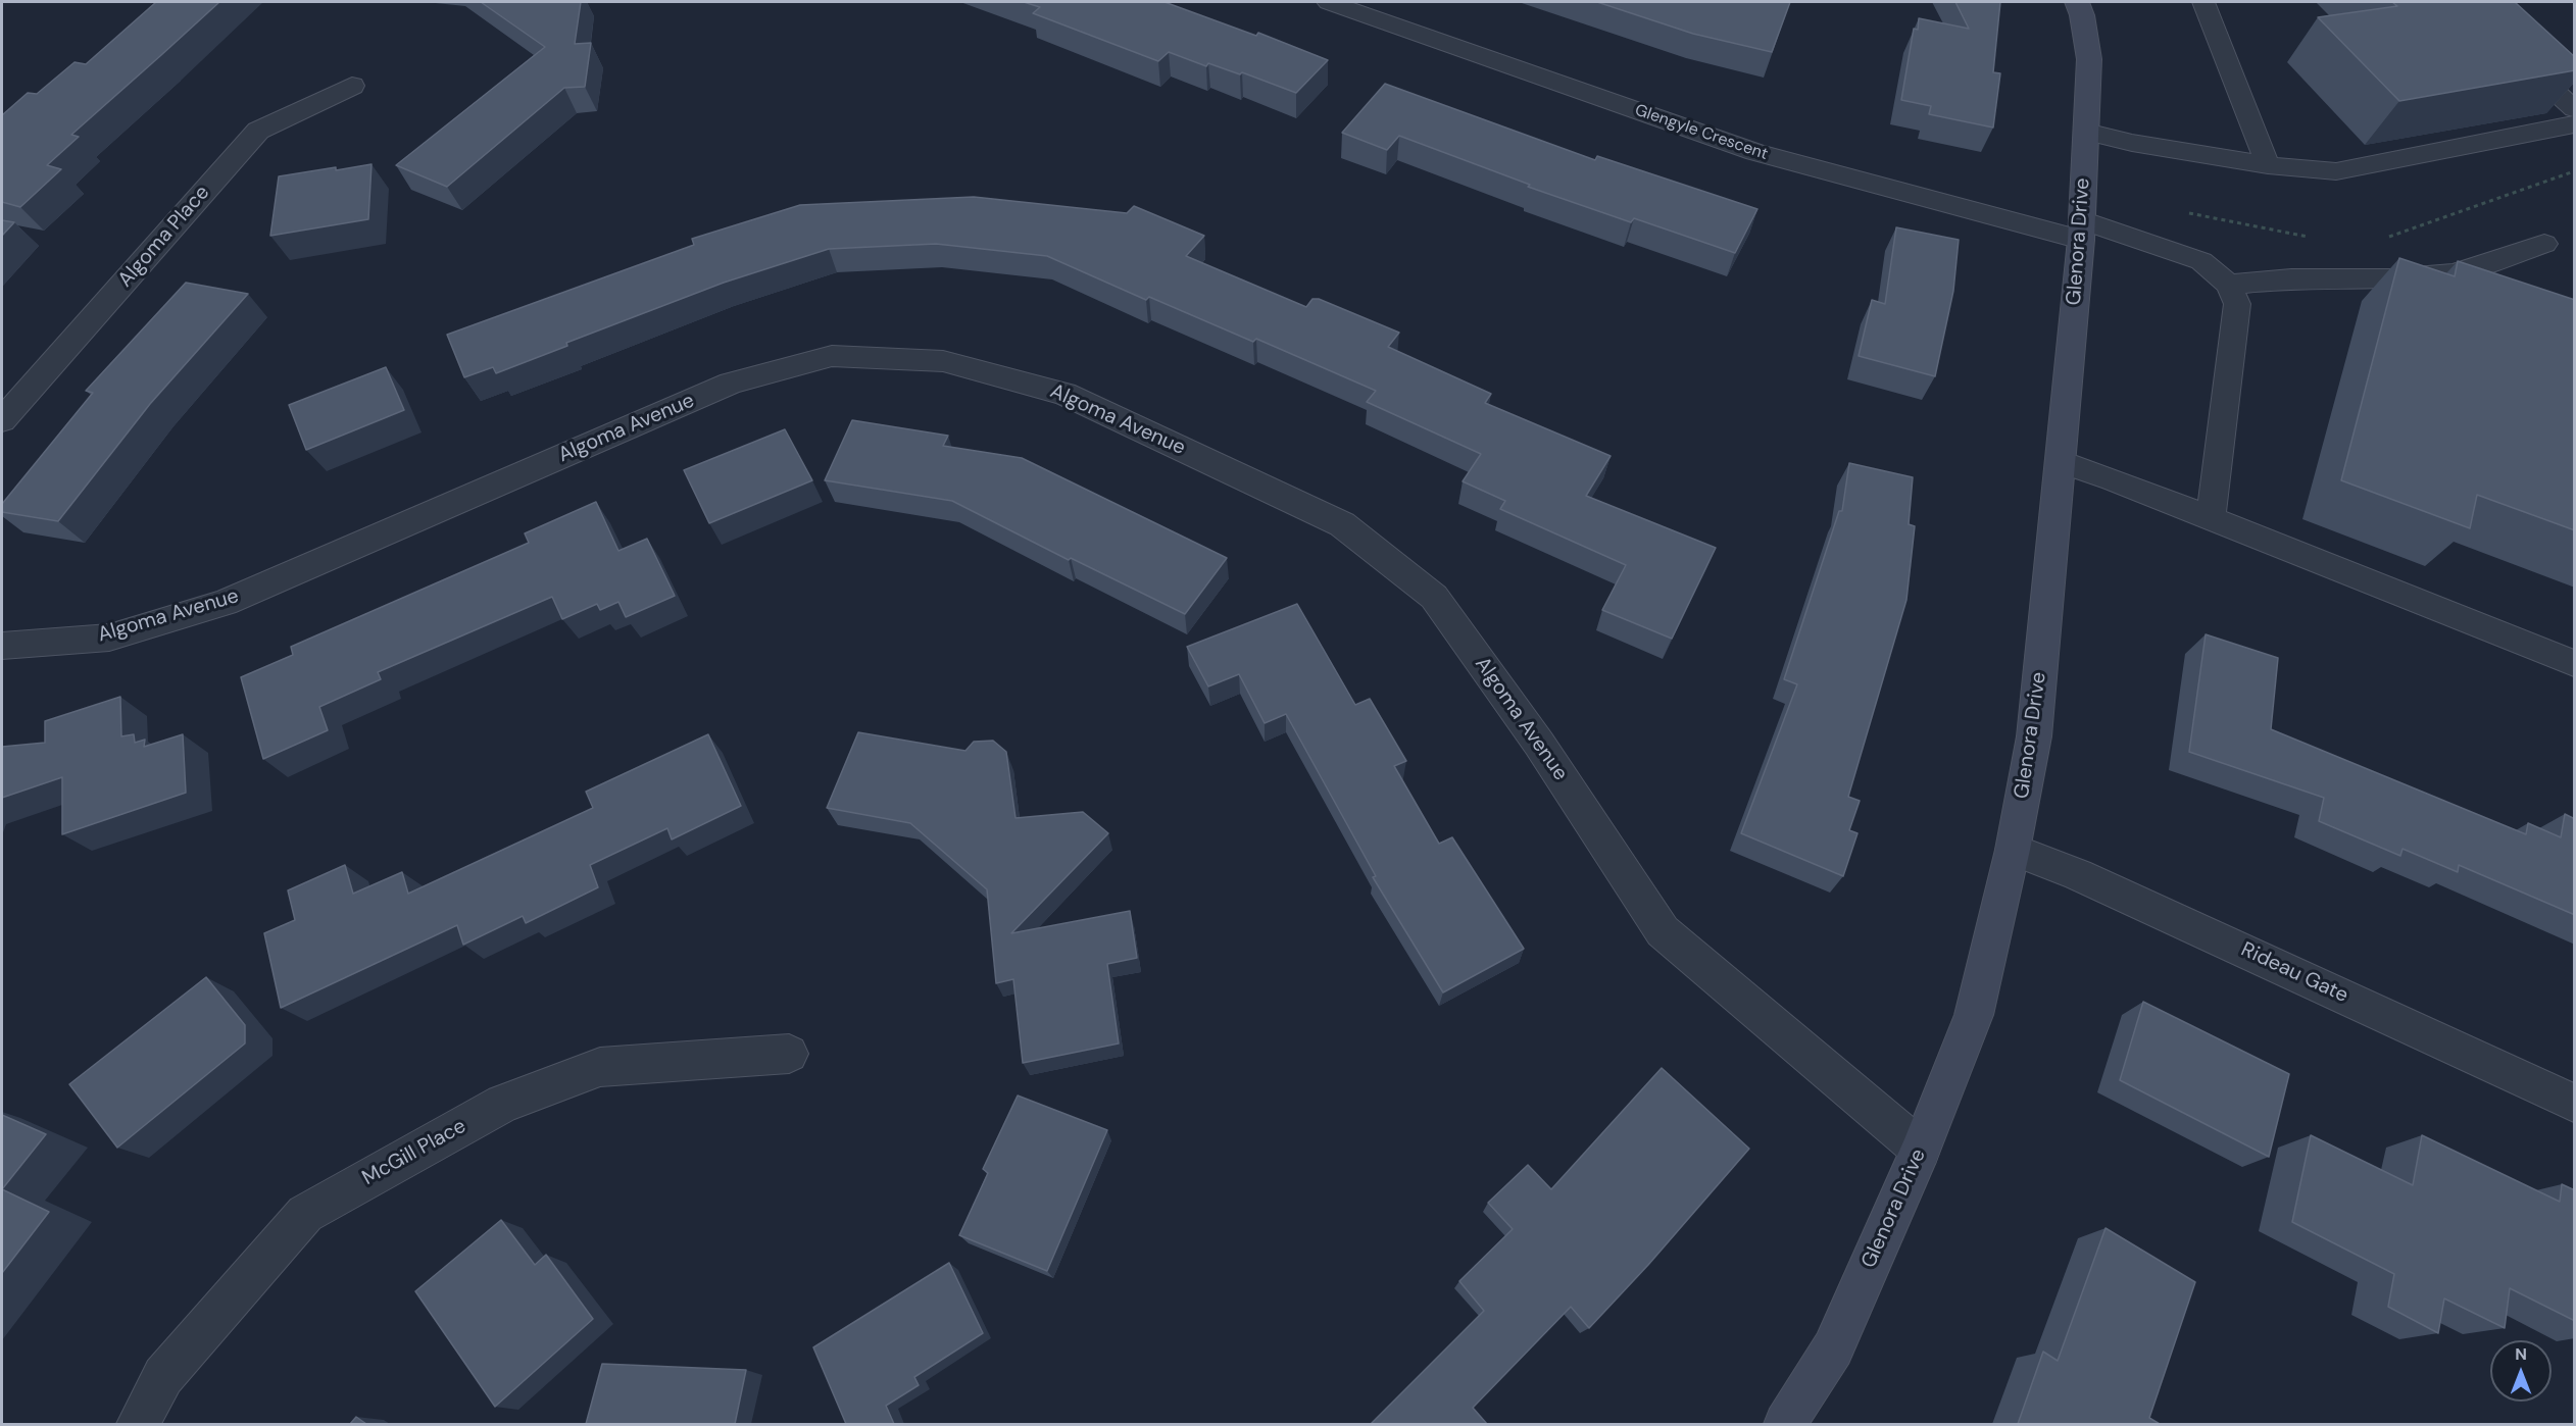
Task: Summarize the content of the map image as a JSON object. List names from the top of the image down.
{
  "streets": {
    "street": [
      "Glengyle Crescent",
      "Algoma Place",
      "Glenora Drive",
      "Algoma Avenue",
      "Rideau Gate",
      "McGill Place"
    ]
  },
  "crossings": [
    ["Glengyle Crescent", "Glenora Drive"],
    ["Glenora Drive", "Algoma Avenue"],
    ["Glenora Drive", "Rideau Gate"]
  ],
  "north": "top"
}
